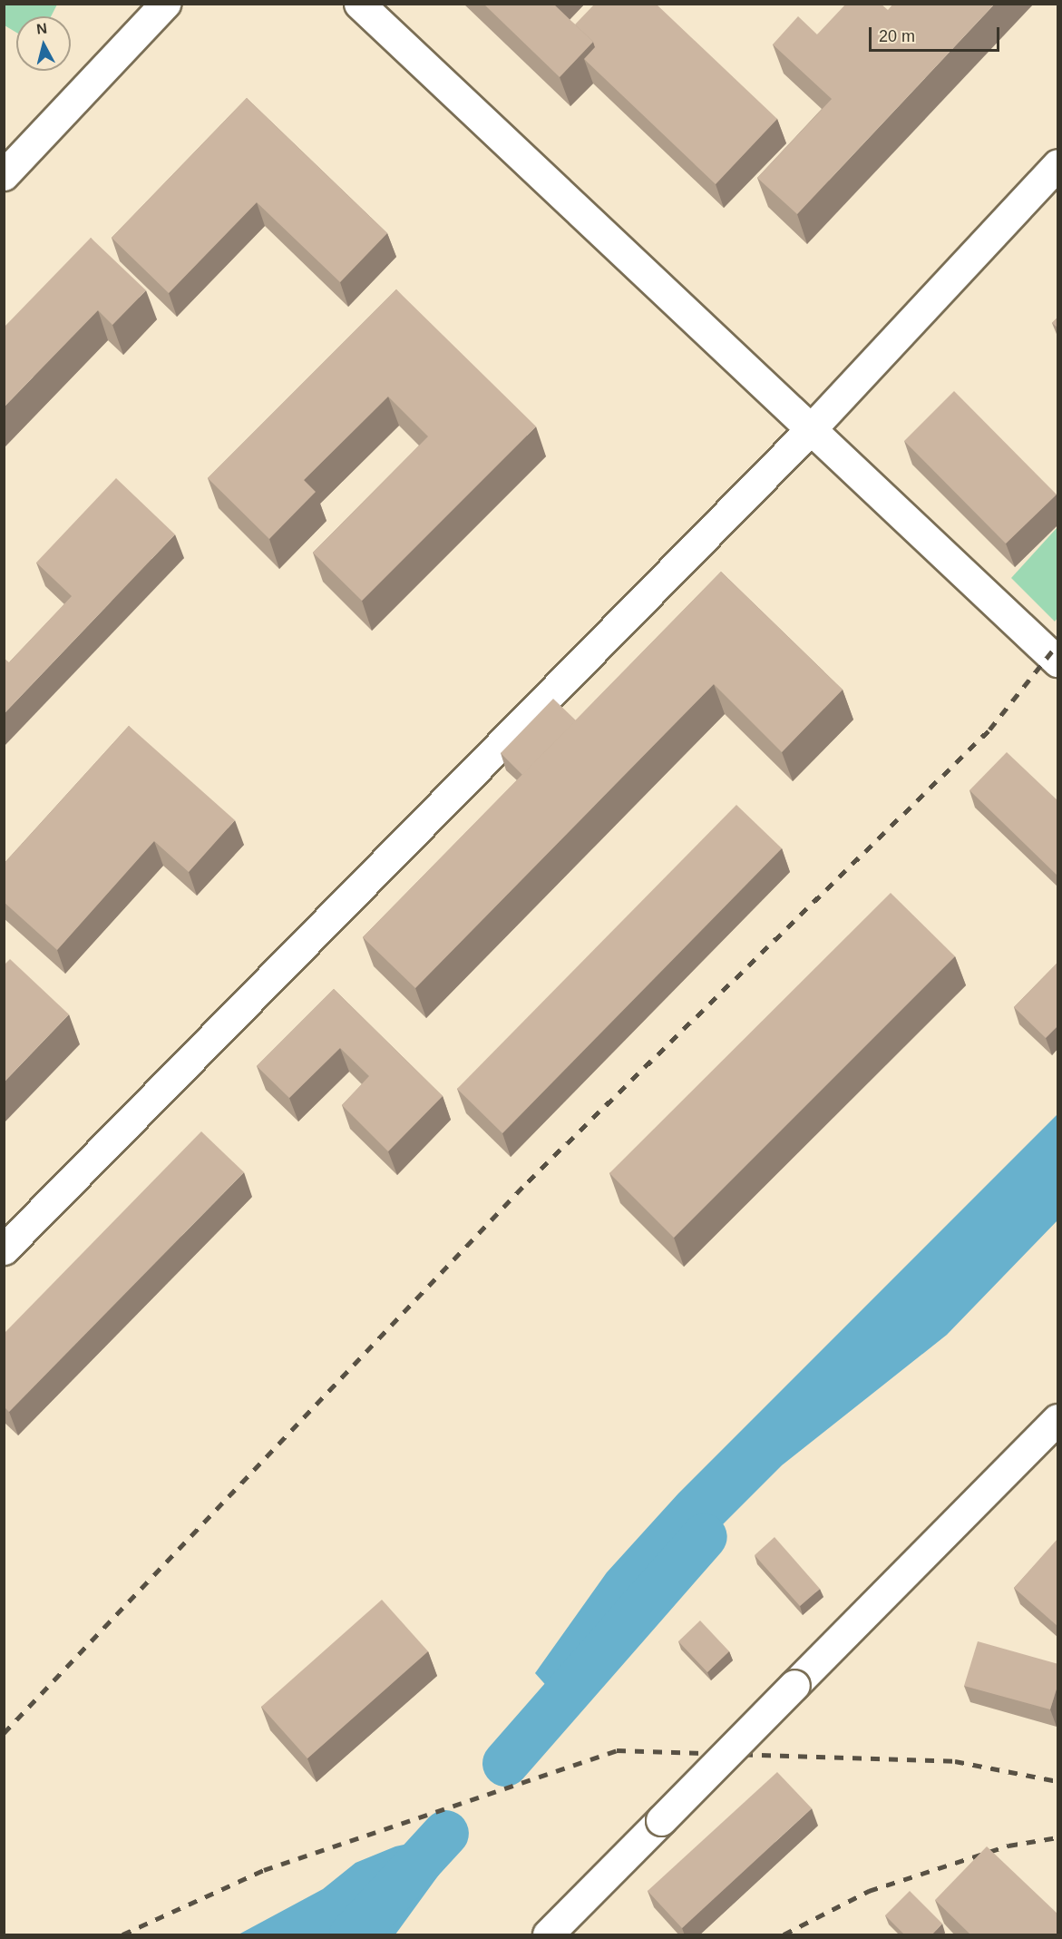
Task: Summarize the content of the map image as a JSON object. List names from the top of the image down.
{
  "scale_bar": "20 m",
  "north": "top"
}
